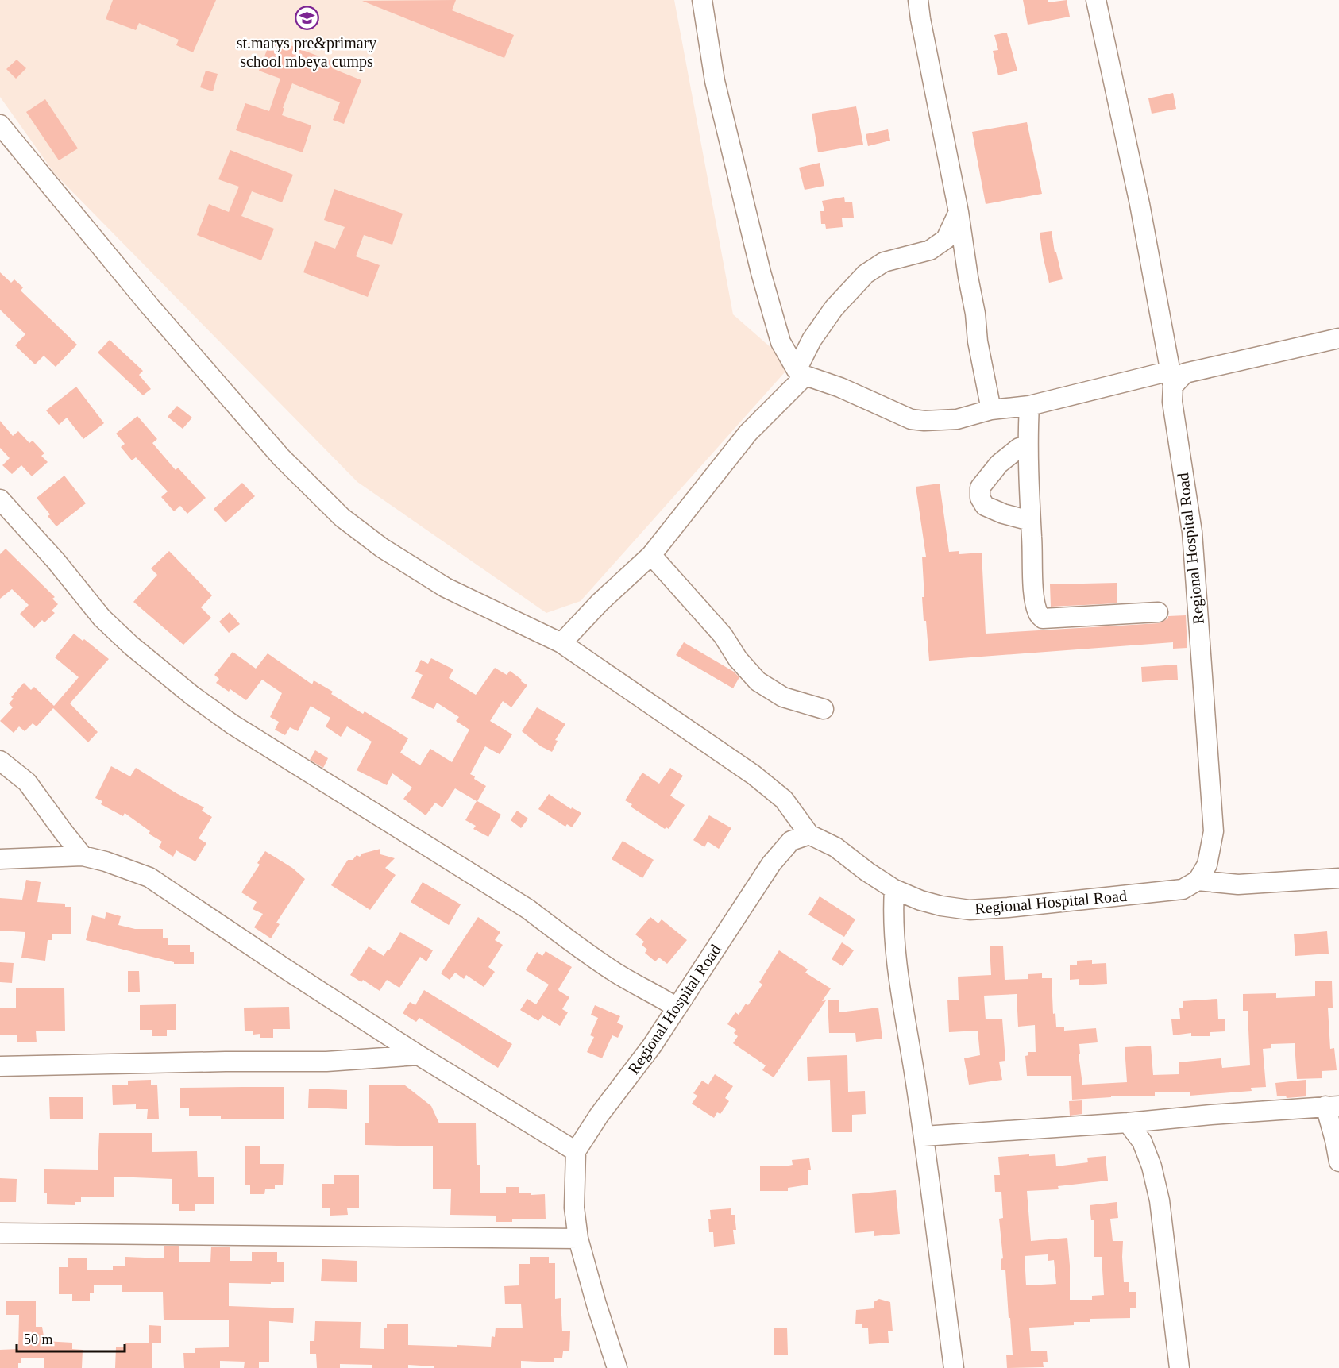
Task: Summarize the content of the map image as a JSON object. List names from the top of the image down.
{
  "streets": {
    "street": ["Regional Hospital Road"]
  },
  "places": {
    "school or university": ["st.marys pre&primary school mbeya cumps"]
  },
  "scale_bar": "50 m"
}
